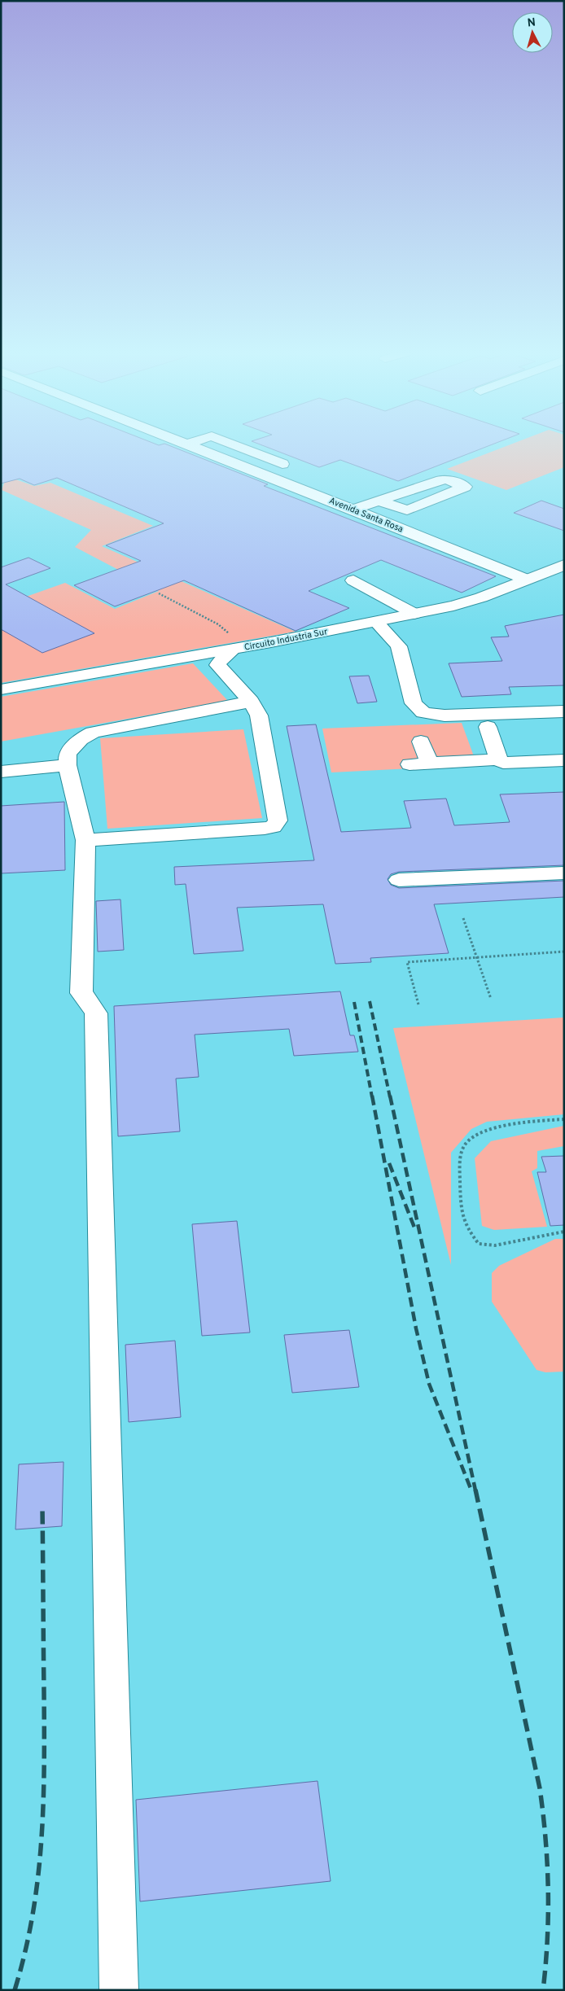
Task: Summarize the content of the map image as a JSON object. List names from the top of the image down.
{
  "streets": {
    "street": ["Avenida Santa Rosa", "Circuito Industria Sur"]
  },
  "crossings": [
    ["Avenida Santa Rosa", "Circuito Industria Sur"]
  ],
  "north": "top"
}
